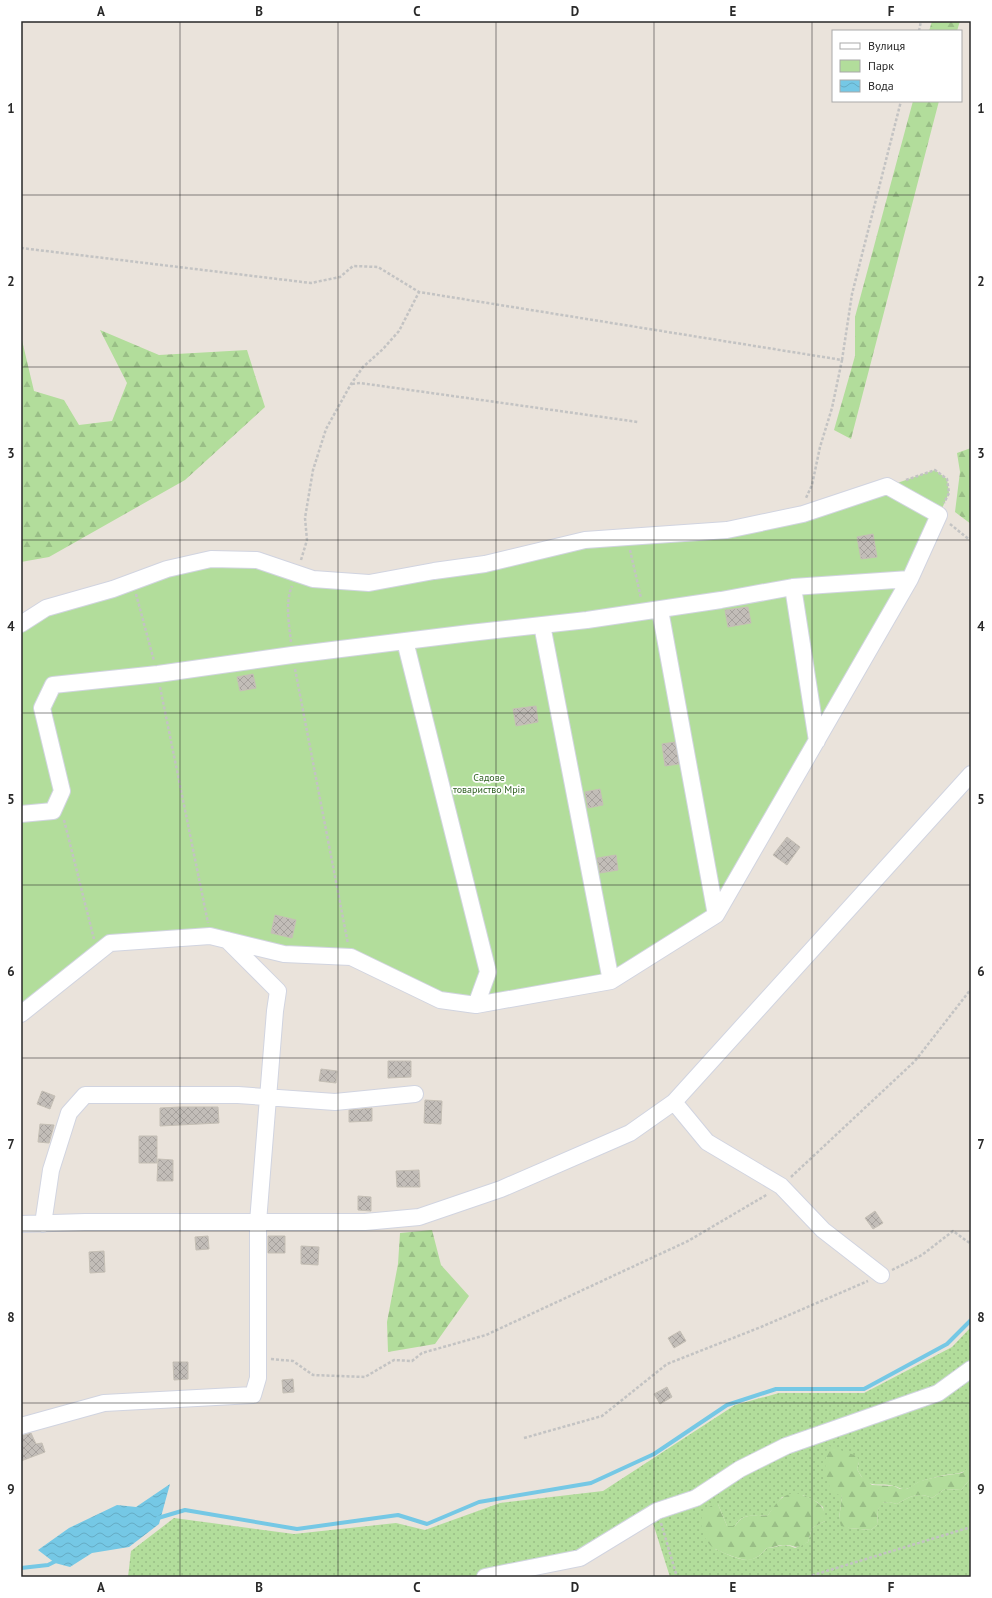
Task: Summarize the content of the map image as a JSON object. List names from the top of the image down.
{
  "parks": ["Садове товариство Мрія"],
  "legend": ["Вулиця", "Парк", "Вода"],
  "grid": {
    "columns": [
      "A",
      "B",
      "C",
      "D",
      "E",
      "F"
    ],
    "rows": [
      "1",
      "2",
      "3",
      "4",
      "5",
      "6",
      "7",
      "8",
      "9"
    ]
  }
}
